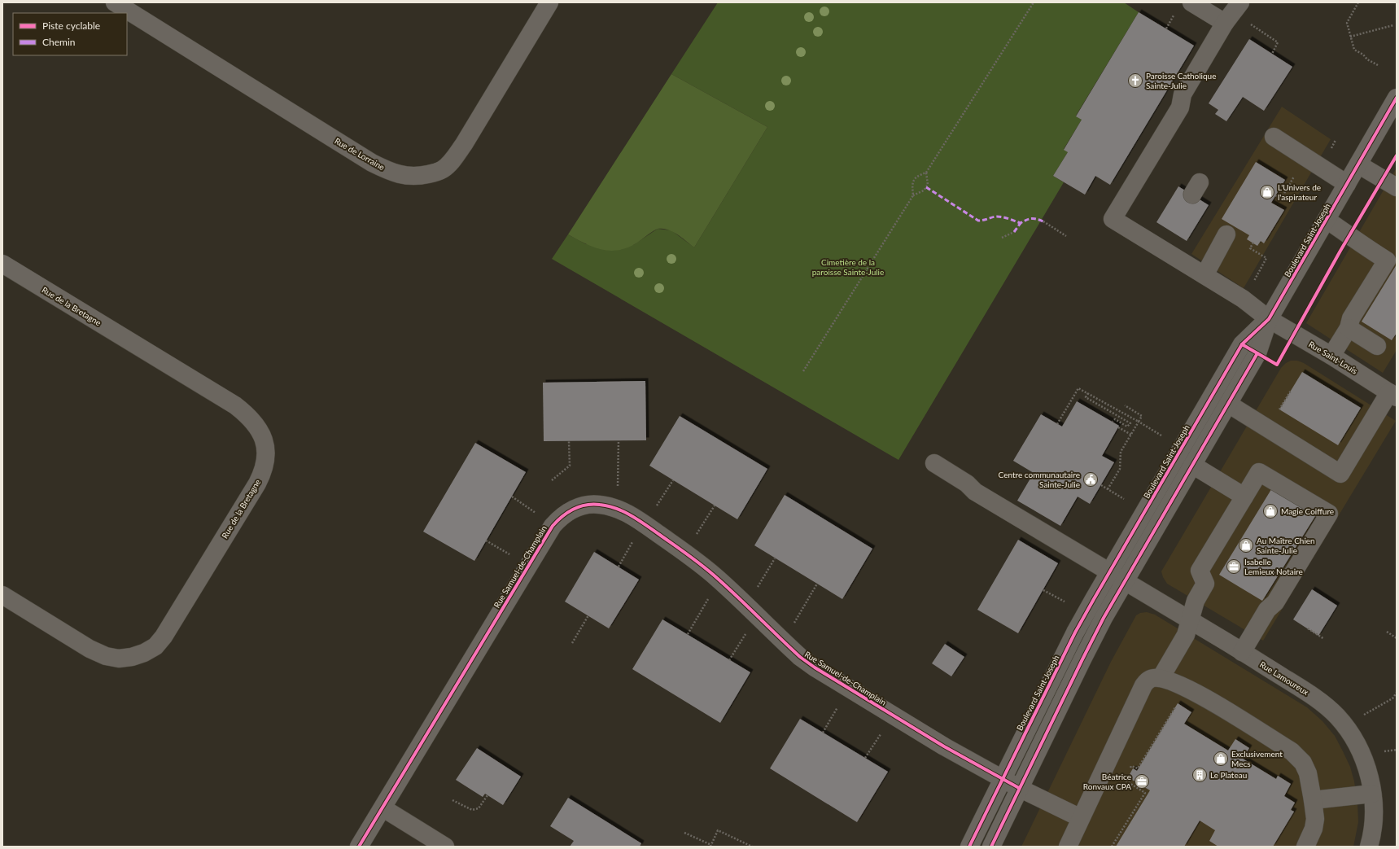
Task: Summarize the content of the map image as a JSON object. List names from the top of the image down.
{
  "streets": {
    "street": [
      "Rue de Lorraine",
      "Boulevard Saint-Joseph",
      "Rue de la Bretagne",
      "Rue Saint-Louis",
      "Rue Samuel-de-Champlain",
      "Rue Lamoureux"
    ]
  },
  "crossings": [
    ["Boulevard Saint-Joseph", "Rue Saint-Louis"],
    ["Boulevard Saint-Joseph", "Rue Samuel-de-Champlain"],
    ["Boulevard Saint-Joseph", "Rue Lamoureux"]
  ],
  "parks": ["Cimetière de la paroisse Sainte-Julie"],
  "places": {
    "church": ["Paroisse Catholique Sainte-Julie"],
    "shop": [
      "L'Univers de l'aspirateur",
      "Magie Coiffure",
      "Au Maître Chien Sainte-Julie",
      "Exclusivement Mecs"
    ],
    "public building": ["Centre communautaire Sainte-Julie"],
    "office": ["Isabelle Lemieux Notaire", "Béatrice Ronvaux CPA"],
    "building": ["Le Plateau"]
  },
  "legend": ["Piste cyclable", "Chemin"]
}
